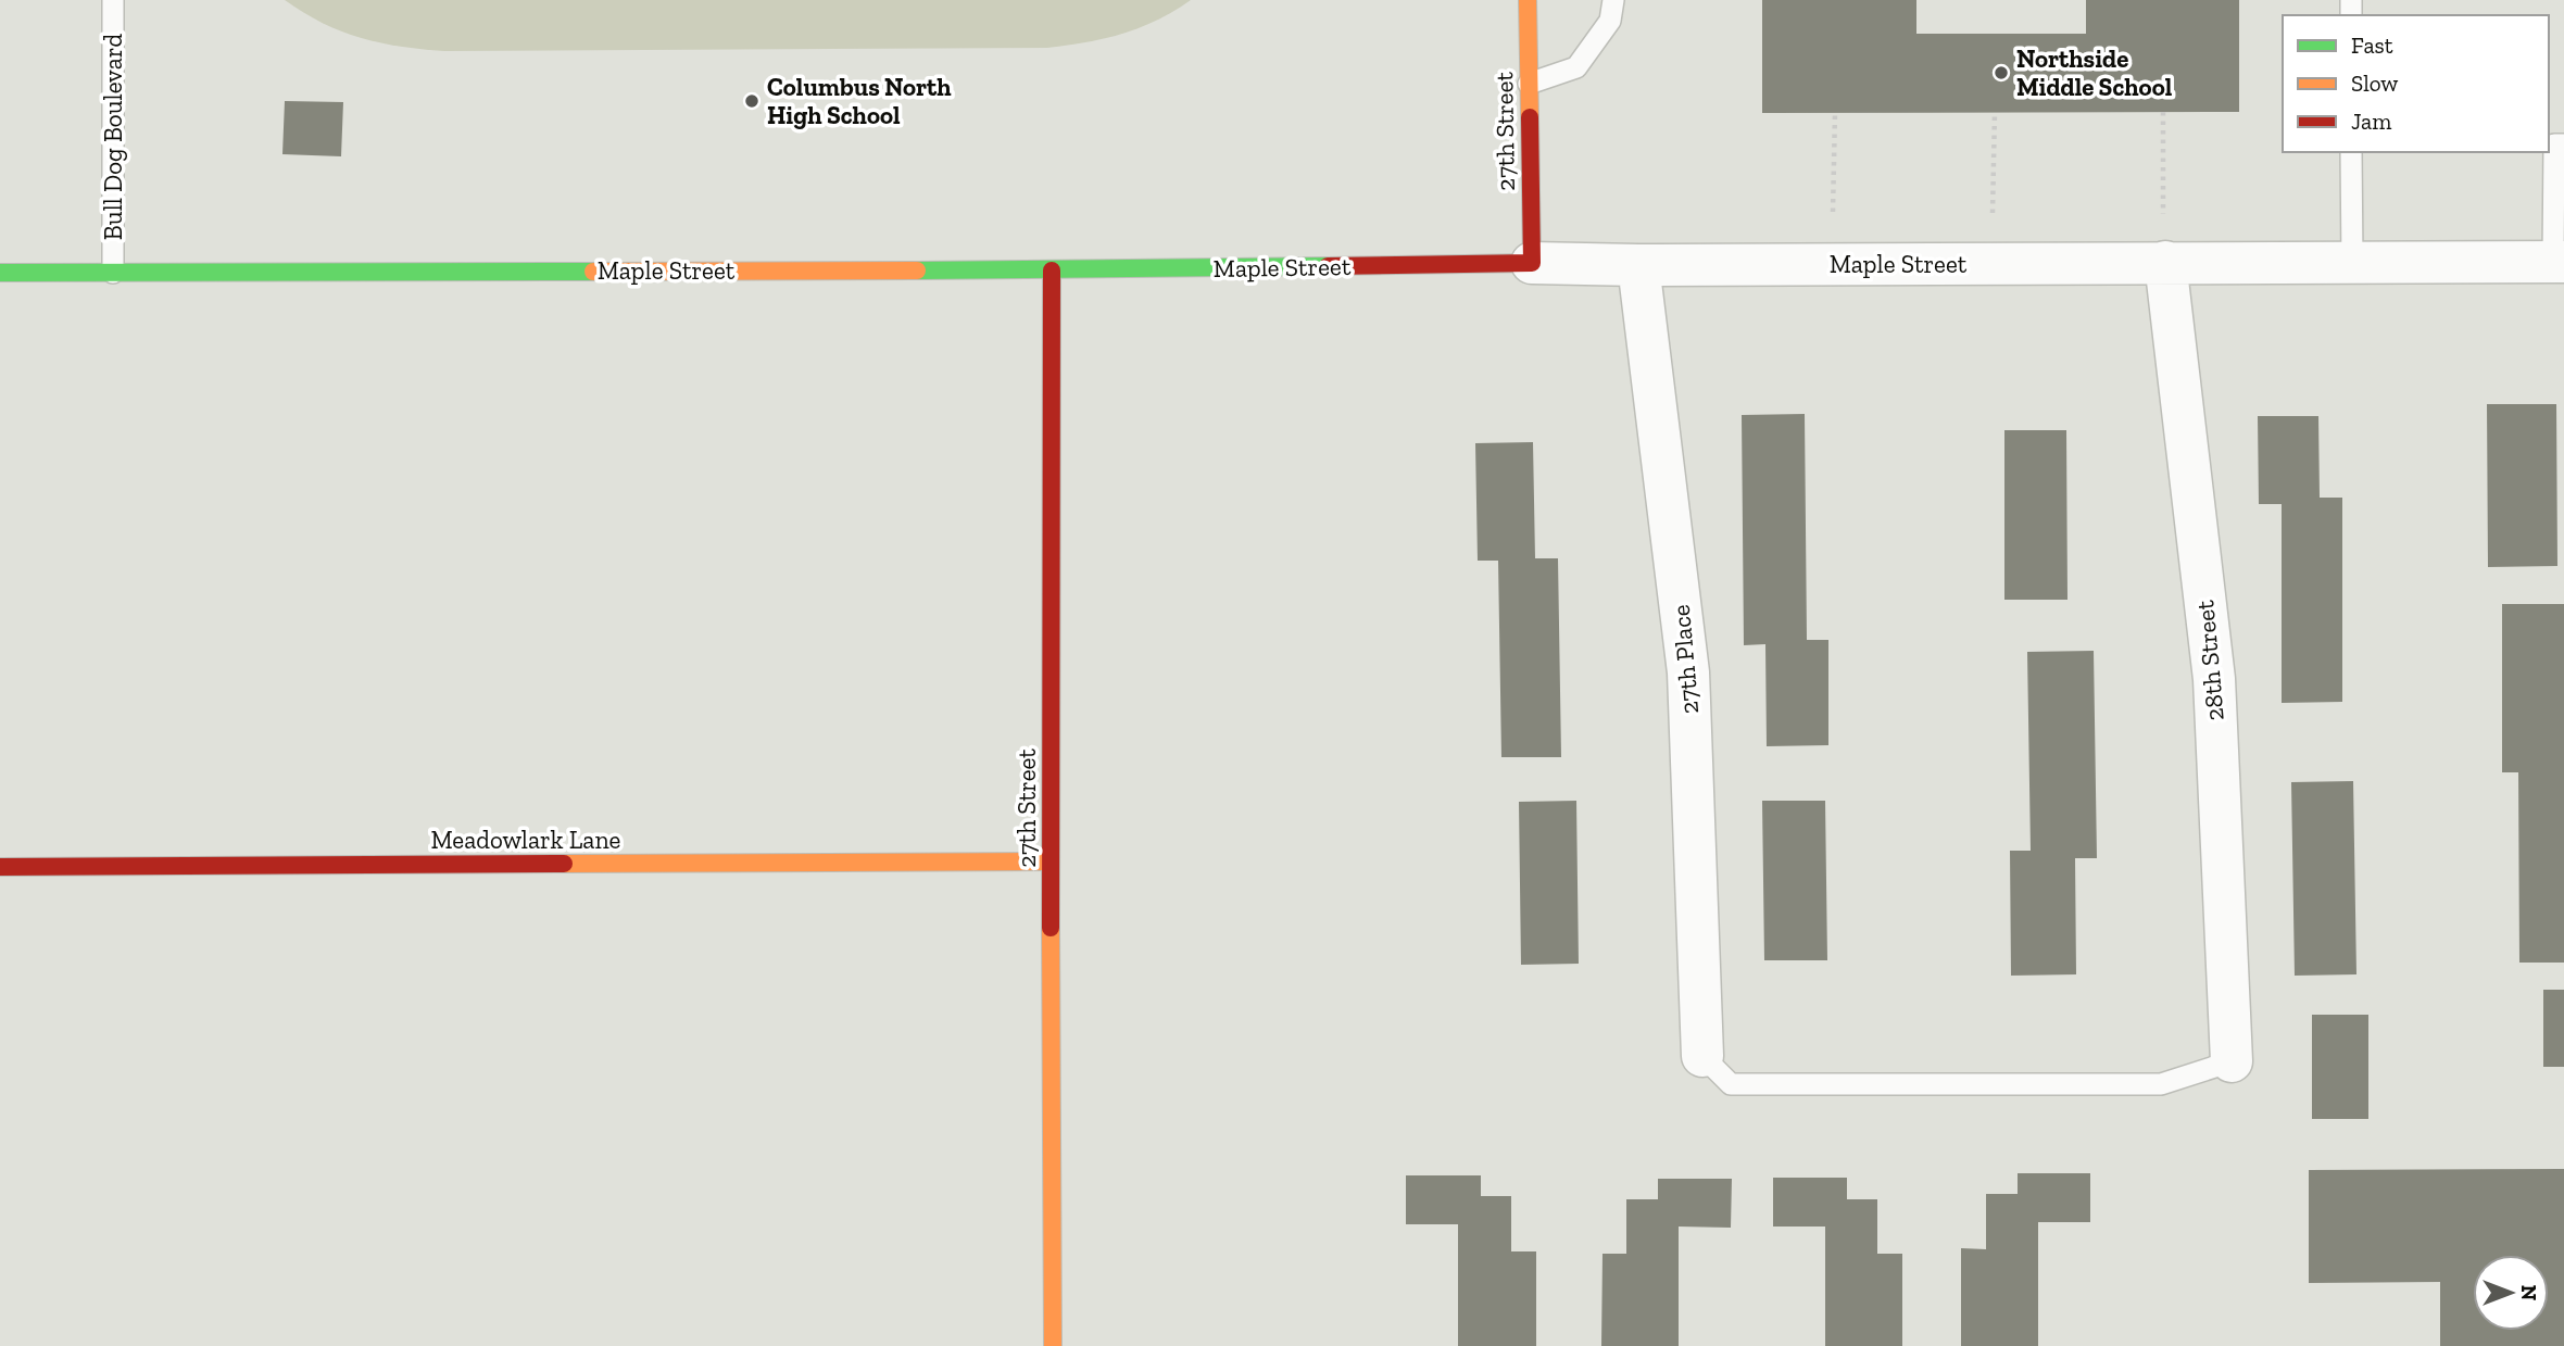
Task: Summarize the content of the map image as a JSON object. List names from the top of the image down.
{
  "streets": {
    "street": [
      "27th Street",
      "Maple Street",
      "27th Place",
      "28th Street",
      "Meadowlark Lane"
    ],
    "lane": ["Bull Dog Boulevard"]
  },
  "crossings": [
    ["27th Street", "Maple Street"],
    ["27th Street", "Meadowlark Lane"],
    ["Bull Dog Boulevard", "Maple Street"],
    ["Maple Street", "27th Place"],
    ["Maple Street", "28th Street"]
  ],
  "places": ["Northside Middle School", "Columbus North High School"],
  "legend": ["Fast", "Slow", "Jam"],
  "north": "right"
}
